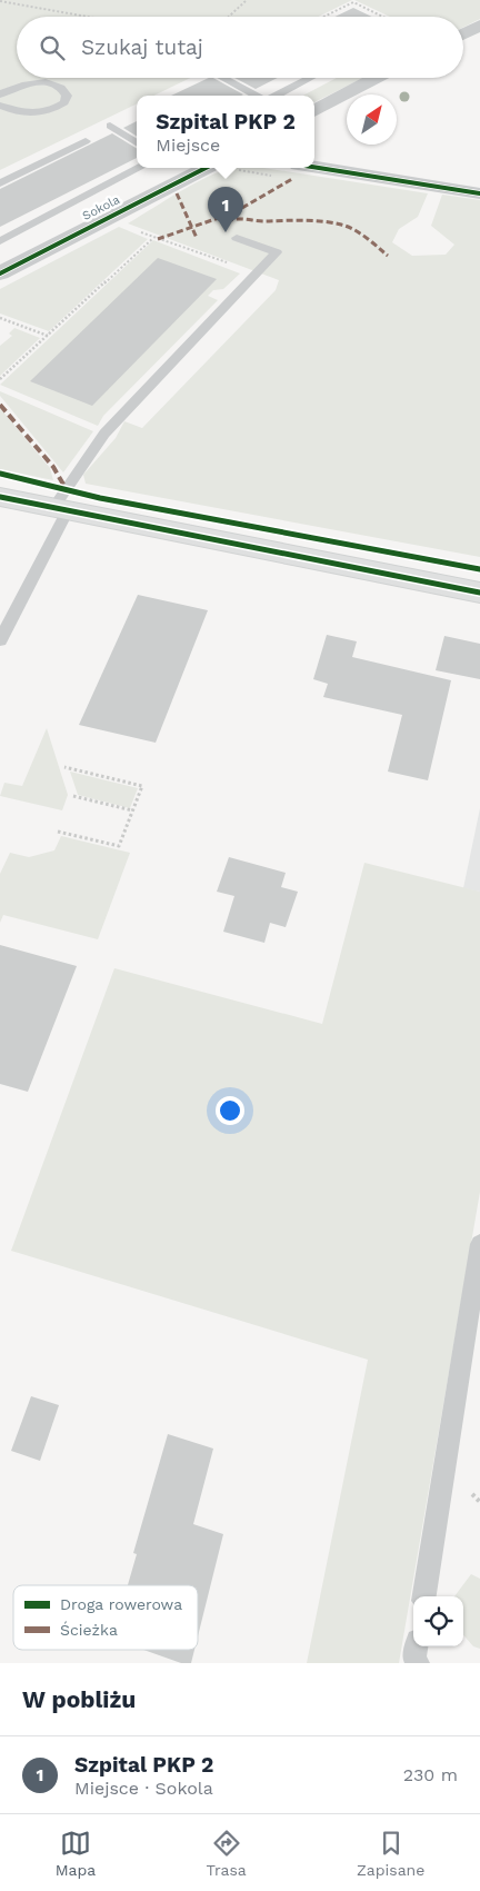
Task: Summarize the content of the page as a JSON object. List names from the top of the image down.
{
  "streets": {
    "street": ["Sokola"]
  },
  "legend": ["Droga rowerowa", "Ścieżka"],
  "north": "top right",
  "page": {
    "search": "Szukaj tutaj",
    "popup": ["Szpital PKP 2", "Miejsce"],
    "pins": "1",
    "heading": "W pobliżu",
    "list": [
      {
        "mark": "1",
        "name": "Szpital PKP 2",
        "note": "Miejsce · Sokola",
        "value": "230 m"
      }
    ],
    "nav": ["Mapa", "Trasa", "Zapisane"]
  }
}
